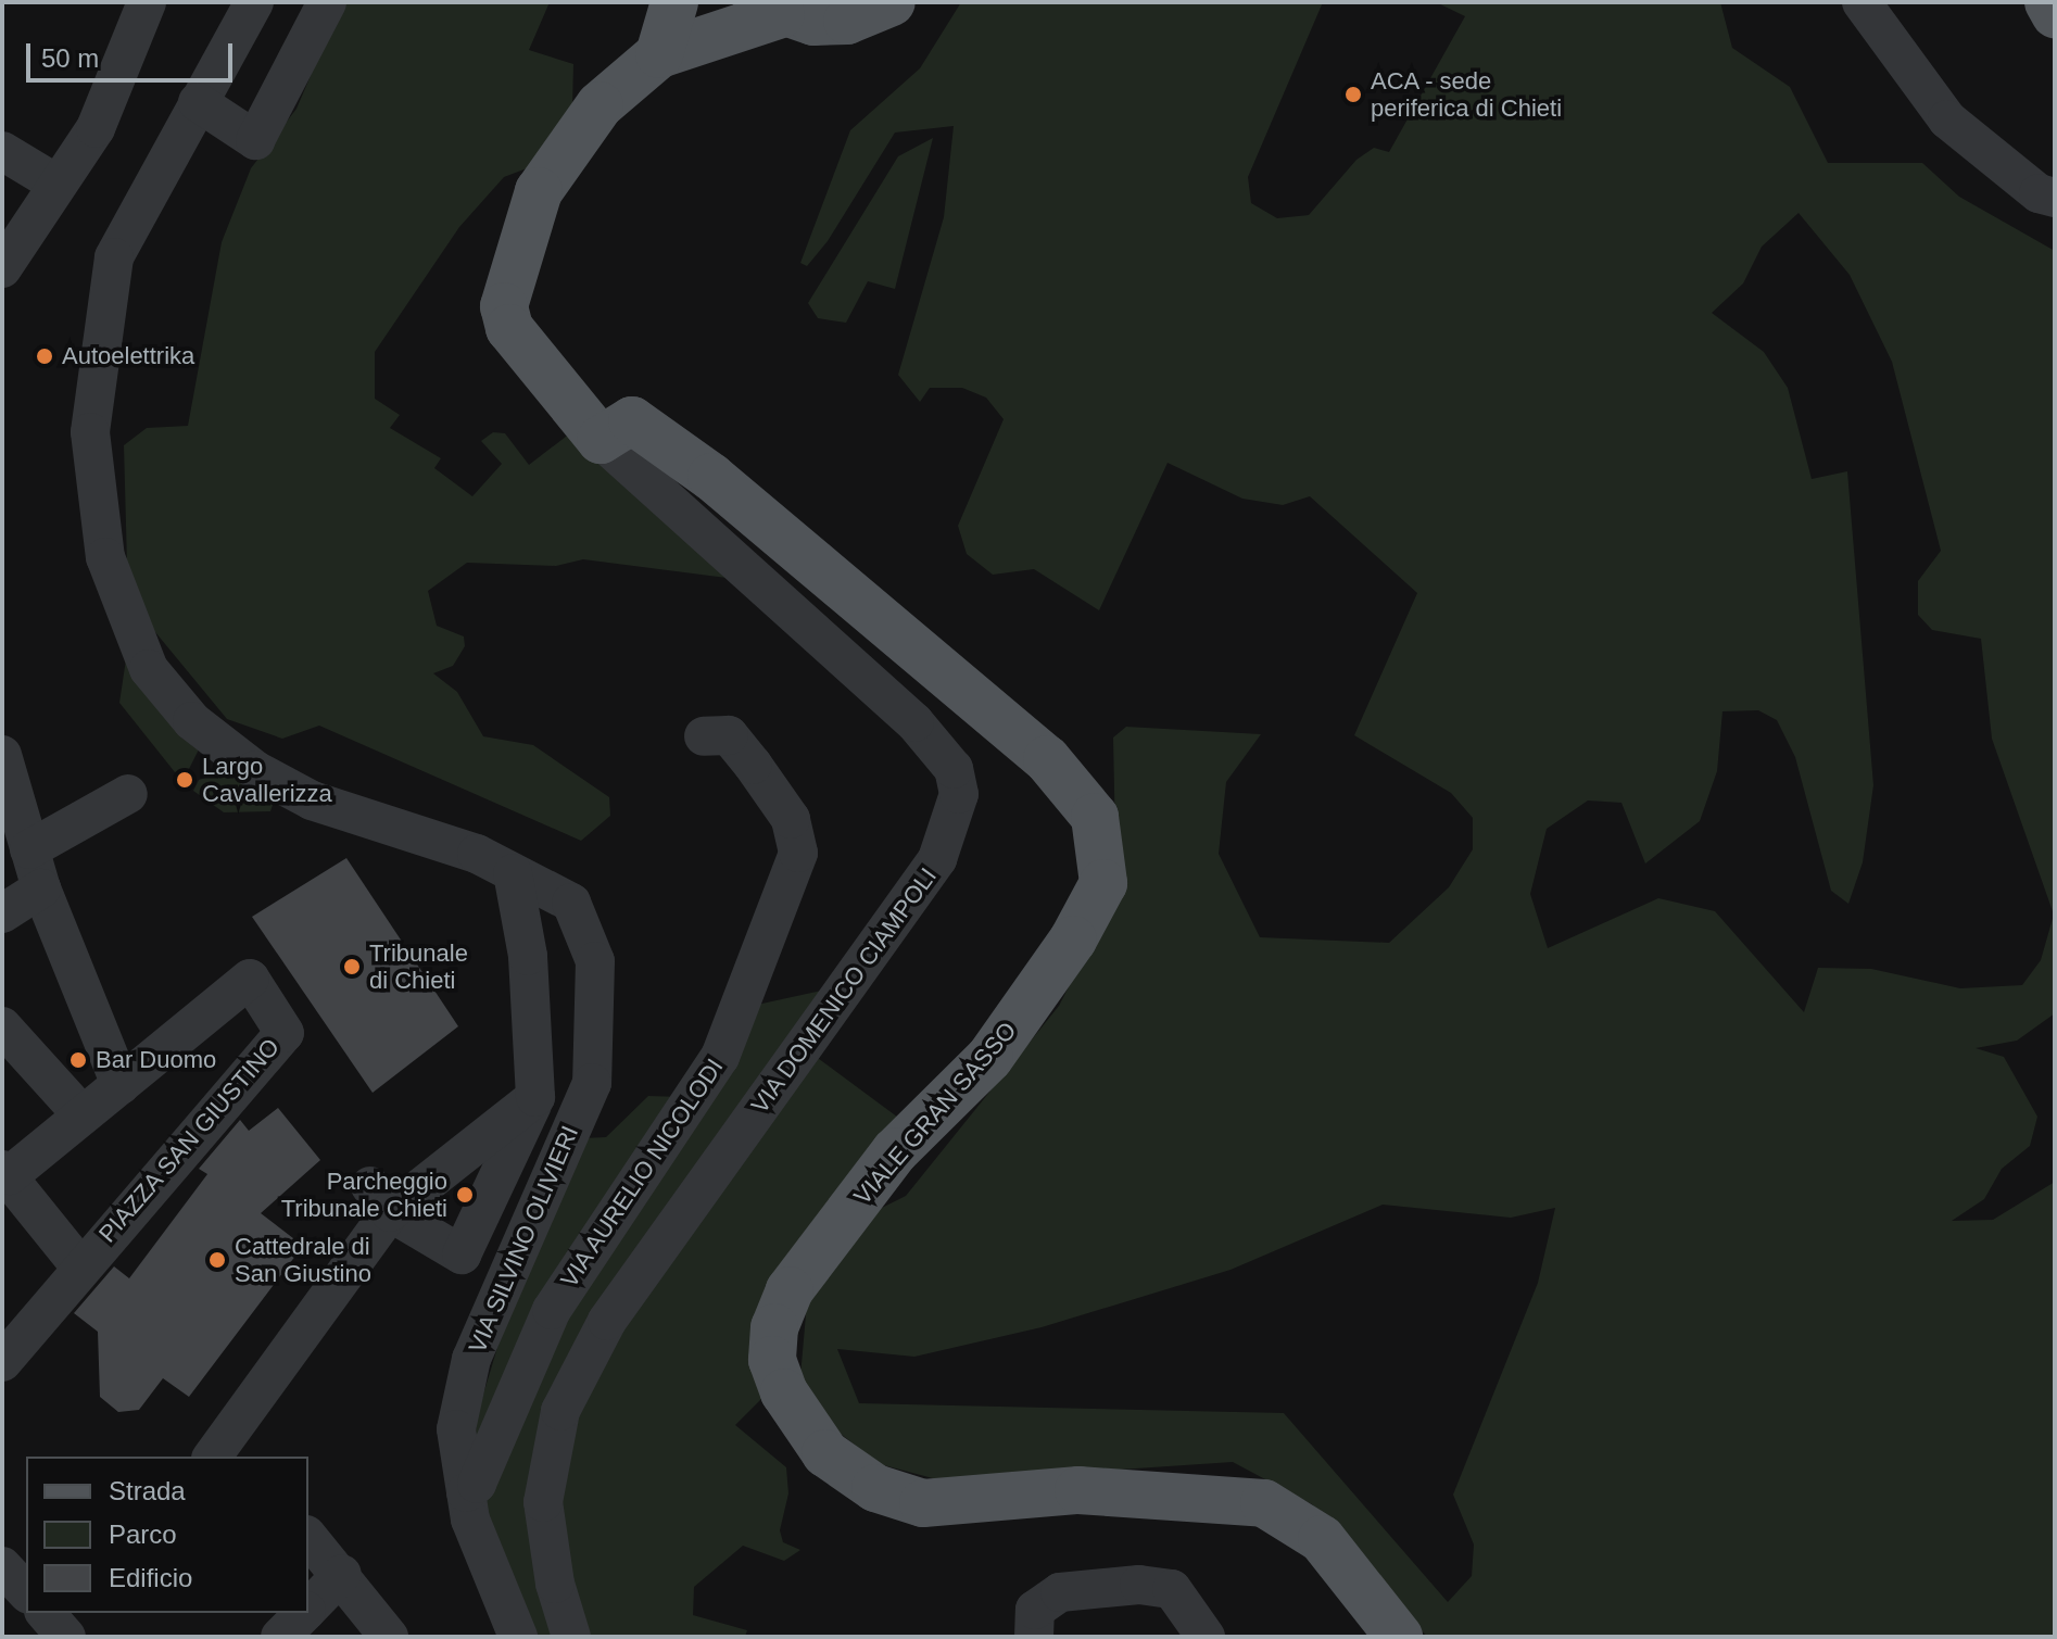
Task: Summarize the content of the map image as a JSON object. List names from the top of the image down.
{
  "streets": {
    "main road": ["VIALE GRAN SASSO"],
    "street": [
      "VIA DOMENICO CIAMPOLI",
      "PIAZZA SAN GIUSTINO",
      "VIA AURELIO NICOLODI",
      "VIA SILVINO OLIVIERI"
    ]
  },
  "crossings": [
    ["VIA DOMENICO CIAMPOLI", "VIALE GRAN SASSO"],
    ["VIA AURELIO NICOLODI", "VIA SILVINO OLIVIERI"]
  ],
  "places": [
    "ACA - sede periferica di Chieti",
    "Autoelettrika",
    "Largo Cavallerizza",
    "Tribunale di Chieti",
    "Bar Duomo",
    "Parcheggio Tribunale Chieti",
    "Cattedrale di San Giustino"
  ],
  "legend": ["Strada", "Parco", "Edificio"],
  "scale_bar": "50 m"
}
